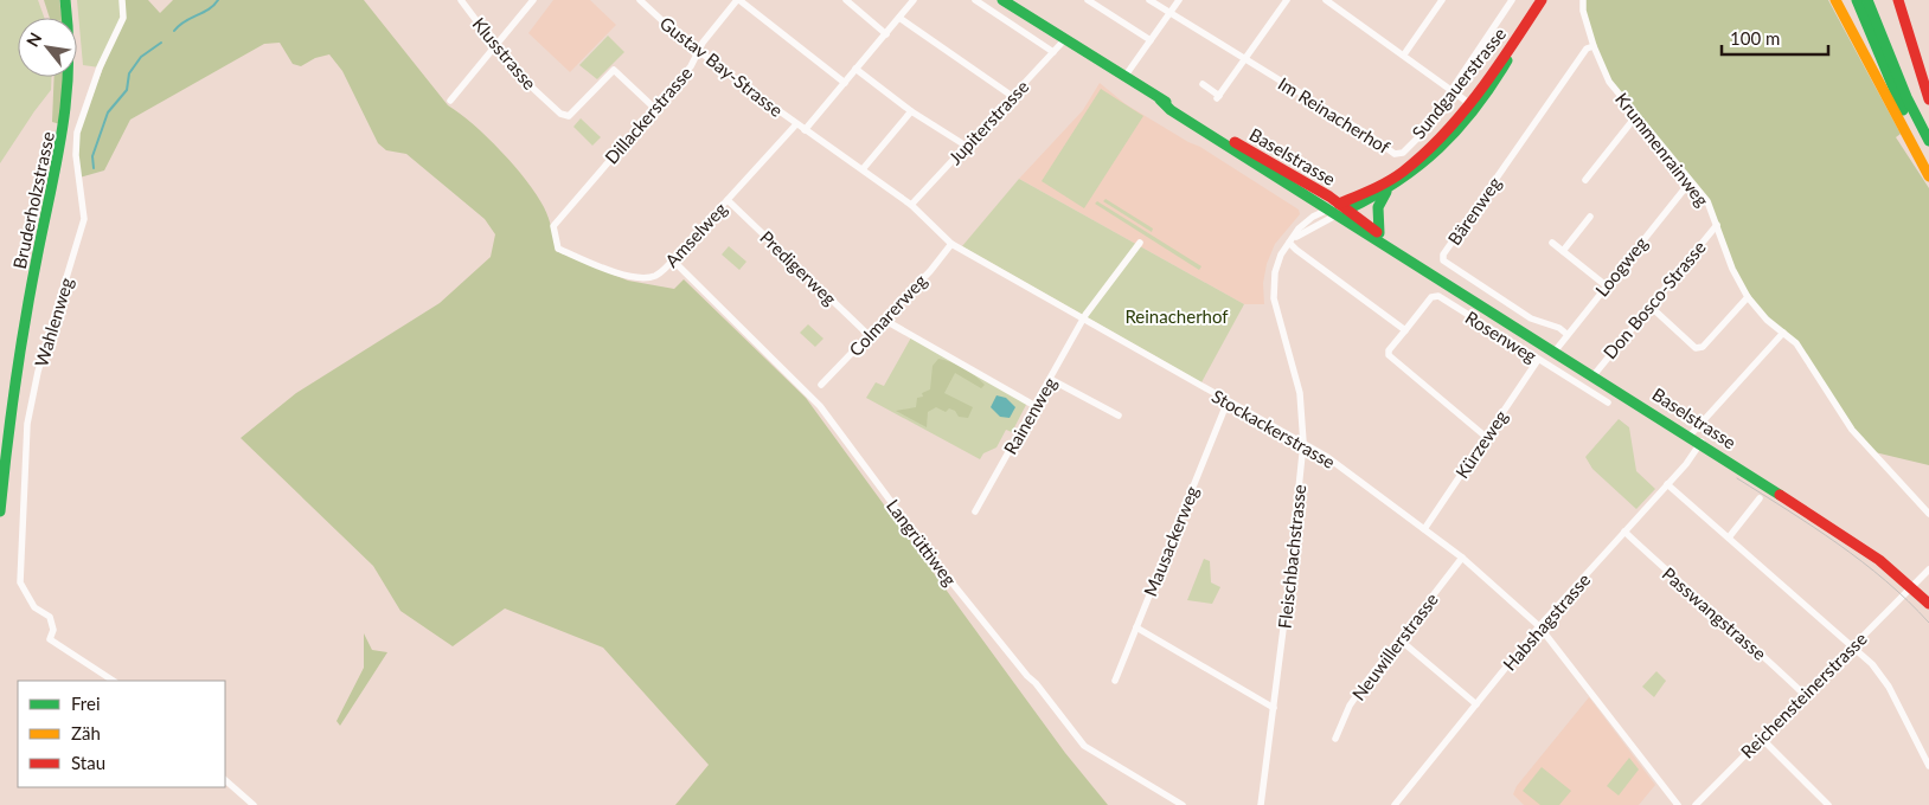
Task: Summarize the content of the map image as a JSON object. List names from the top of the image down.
{
  "streets": {
    "main road": ["Sundgauerstrasse", "Baselstrasse", "Bruderholzstrasse"],
    "street": [
      "Klusstrasse",
      "Gustav Bay-Strasse",
      "Dillackerstrasse",
      "Im Reinacherhof",
      "Jupiterstrasse",
      "Krummenrainweg",
      "Bärenweg",
      "Amselweg",
      "Loogweg",
      "Predigerweg",
      "Don Bosco-Strasse",
      "Colmarerweg",
      "Wahlenweg",
      "Rosenweg",
      "Rainenweg",
      "Stockackerstrasse",
      "Kürzeweg",
      "Mausackerweg",
      "Langrüttiweg",
      "Fleischbachstrasse",
      "Passwangstrasse",
      "Habshagstrasse",
      "Neuwillerstrasse",
      "Reichensteinerstrasse"
    ]
  },
  "crossings": [
    ["Klusstrasse", "Dillackerstrasse"],
    ["Gustav Bay-Strasse", "Dillackerstrasse"],
    ["Gustav Bay-Strasse", "Amselweg"],
    ["Gustav Bay-Strasse", "Stockackerstrasse"],
    ["Sundgauerstrasse", "Baselstrasse"],
    ["Sundgauerstrasse", "Fleischbachstrasse"],
    ["Dillackerstrasse", "Amselweg"],
    ["Jupiterstrasse", "Baselstrasse"],
    ["Jupiterstrasse", "Stockackerstrasse"],
    ["Krummenrainweg", "Bärenweg"],
    ["Krummenrainweg", "Loogweg"],
    ["Krummenrainweg", "Don Bosco-Strasse"],
    ["Baselstrasse", "Loogweg"],
    ["Baselstrasse", "Don Bosco-Strasse"],
    ["Baselstrasse", "Fleischbachstrasse"],
    ["Baselstrasse", "Habshagstrasse"],
    ["Baselstrasse", "Reichensteinerstrasse"],
    ["Bärenweg", "Loogweg"],
    ["Amselweg", "Predigerweg"],
    ["Amselweg", "Langrüttiweg"],
    ["Predigerweg", "Colmarerweg"],
    ["Colmarerweg", "Stockackerstrasse"],
    ["Rosenweg", "Kürzeweg"],
    ["Rainenweg", "Stockackerstrasse"],
    ["Stockackerstrasse", "Kürzeweg"],
    ["Stockackerstrasse", "Mausackerweg"],
    ["Stockackerstrasse", "Fleischbachstrasse"],
    ["Stockackerstrasse", "Habshagstrasse"],
    ["Stockackerstrasse", "Neuwillerstrasse"],
    ["Passwangstrasse", "Habshagstrasse"],
    ["Passwangstrasse", "Reichensteinerstrasse"]
  ],
  "parks": ["Reinacherhof"],
  "legend": ["Frei", "Zäh", "Stau"],
  "scale_bar": "100 m",
  "north": "top left"
}
